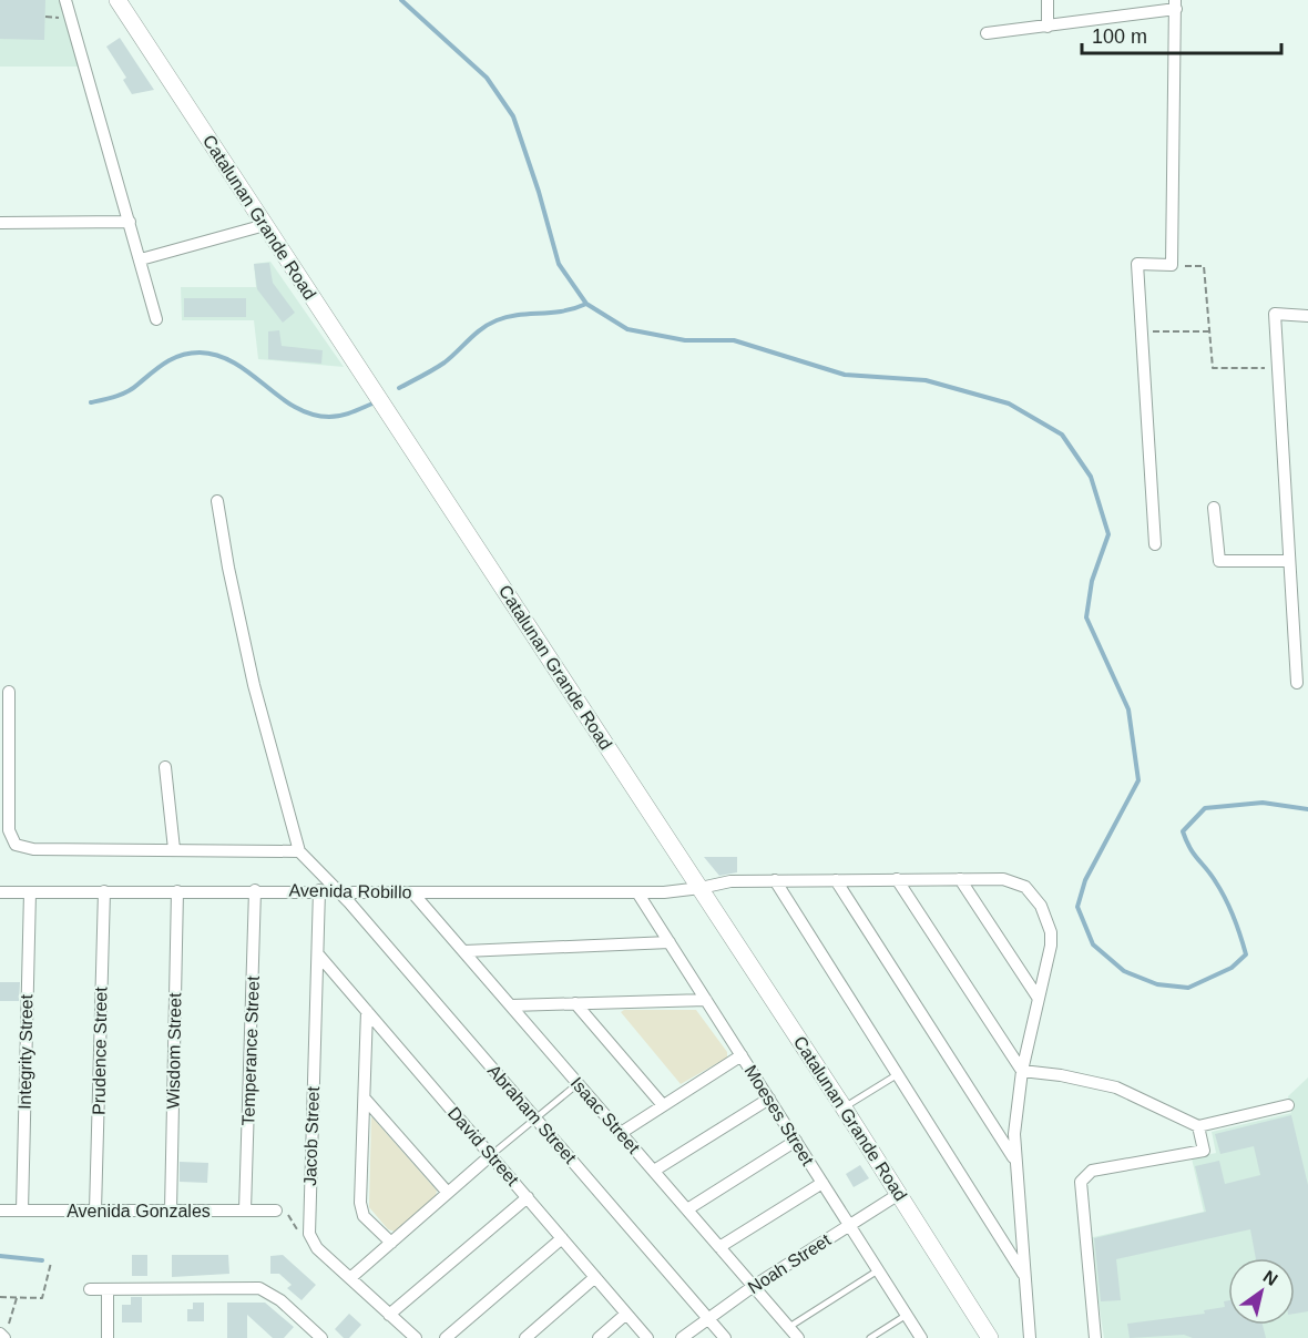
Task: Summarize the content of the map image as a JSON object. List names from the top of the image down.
{
  "streets": {
    "main road": ["Catalunan Grande Road"],
    "street": [
      "Avenida Robillo",
      "Prudence Street",
      "Wisdom Street",
      "Temperance Street",
      "Integrity Street",
      "Abraham Street",
      "Isaac Street",
      "Moeses Street",
      "Jacob Street",
      "David Street",
      "Avenida Gonzales",
      "Noah Street"
    ]
  },
  "crossings": [
    ["Catalunan Grande Road", "Avenida Robillo"],
    ["Catalunan Grande Road", "Noah Street"],
    ["Avenida Robillo", "Prudence Street"],
    ["Avenida Robillo", "Wisdom Street"],
    ["Avenida Robillo", "Temperance Street"],
    ["Avenida Robillo", "Integrity Street"],
    ["Avenida Robillo", "Abraham Street"],
    ["Avenida Robillo", "Isaac Street"],
    ["Avenida Robillo", "Moeses Street"],
    ["Avenida Robillo", "Jacob Street"],
    ["Prudence Street", "Avenida Gonzales"],
    ["Wisdom Street", "Avenida Gonzales"],
    ["Temperance Street", "Avenida Gonzales"],
    ["Integrity Street", "Avenida Gonzales"],
    ["Abraham Street", "Noah Street"],
    ["Isaac Street", "Noah Street"],
    ["Moeses Street", "Noah Street"],
    ["Jacob Street", "David Street"]
  ],
  "scale_bar": "100 m",
  "north": "top right"
}
